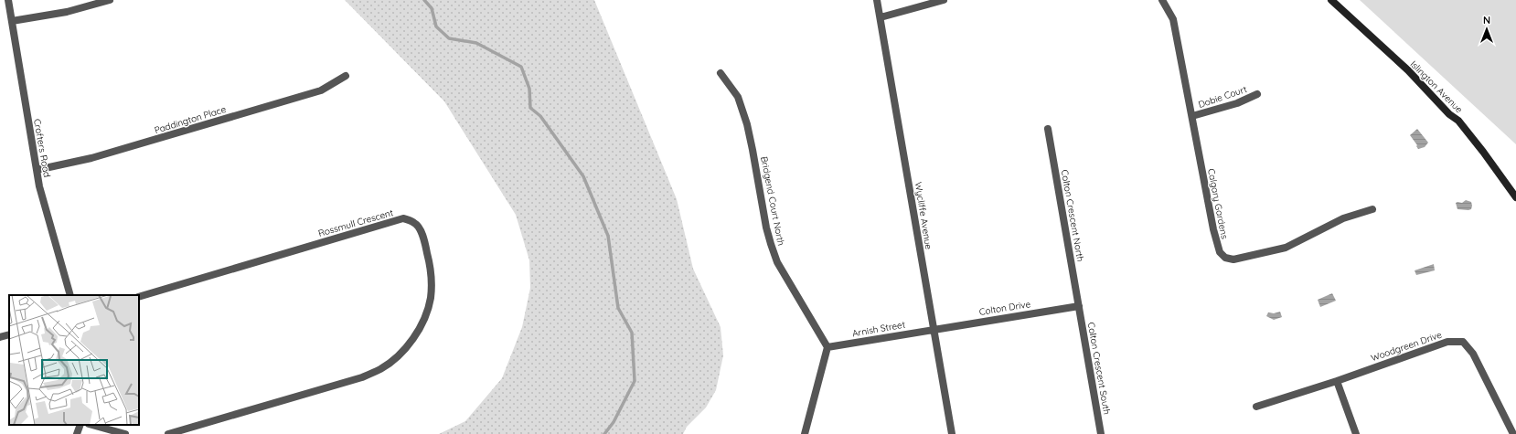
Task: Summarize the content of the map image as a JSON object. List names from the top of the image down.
{
  "streets": {
    "main road": ["Islington Avenue"],
    "street": [
      "Dobie Court",
      "Paddington Place",
      "Crofters Road",
      "Bridgend Court North",
      "Calgary Gardens",
      "Wycliffe Avenue",
      "Colton Crescent North",
      "Rossmull Crescent",
      "Colton Drive",
      "Arnish Street",
      "Woodgreen Drive",
      "Colton Crescent South"
    ]
  },
  "crossings": [
    ["Dobie Court", "Calgary Gardens"],
    ["Paddington Place", "Crofters Road"],
    ["Bridgend Court North", "Arnish Street"],
    ["Wycliffe Avenue", "Colton Drive"],
    ["Wycliffe Avenue", "Arnish Street"],
    ["Colton Crescent North", "Colton Drive"],
    ["Colton Crescent North", "Colton Crescent South"],
    ["Colton Drive", "Arnish Street"],
    ["Colton Drive", "Colton Crescent South"]
  ],
  "north": "top"
}
